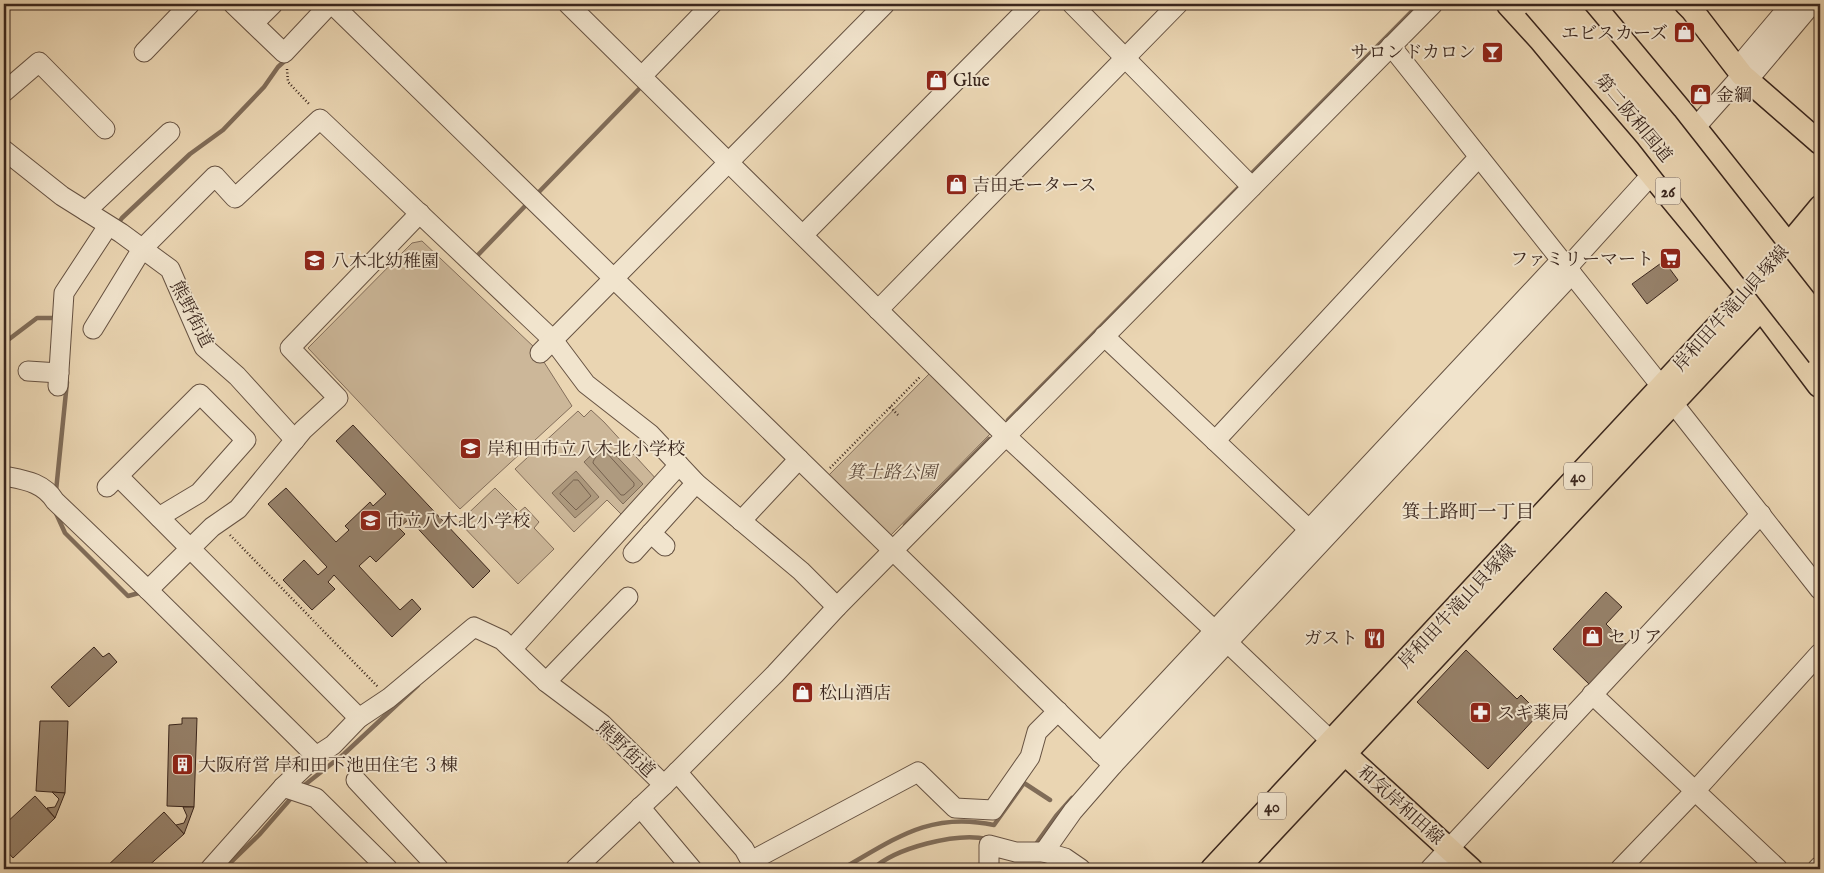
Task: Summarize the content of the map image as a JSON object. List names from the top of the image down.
{
  "streets": {
    "highway": ["第二阪和国道", "26"],
    "main road": ["岸和田牛滝山貝塚線", "40", "和気岸和田線"],
    "street": ["熊野街道"]
  },
  "crossings": [
    ["26", "岸和田牛滝山貝塚線"],
    ["岸和田牛滝山貝塚線", "和気岸和田線"]
  ],
  "districts": ["箕土路町一丁目"],
  "parks": ["箕土路公園"],
  "places": {
    "shop": [
      "エビスカーズ",
      "Glue",
      "金綱",
      "吉田モータース",
      "セリア",
      "松山酒店"
    ],
    "bar": ["サロンドカロン"],
    "supermarket": ["ファミリーマート"],
    "school or university": ["八木北幼稚園", "岸和田市立八木北小学校", "市立八木北小学校"],
    "restaurant": ["ガスト"],
    "pharmacy": ["スギ薬局"],
    "building": ["大阪府営 岸和田下池田住宅 ３棟"]
  }
}
